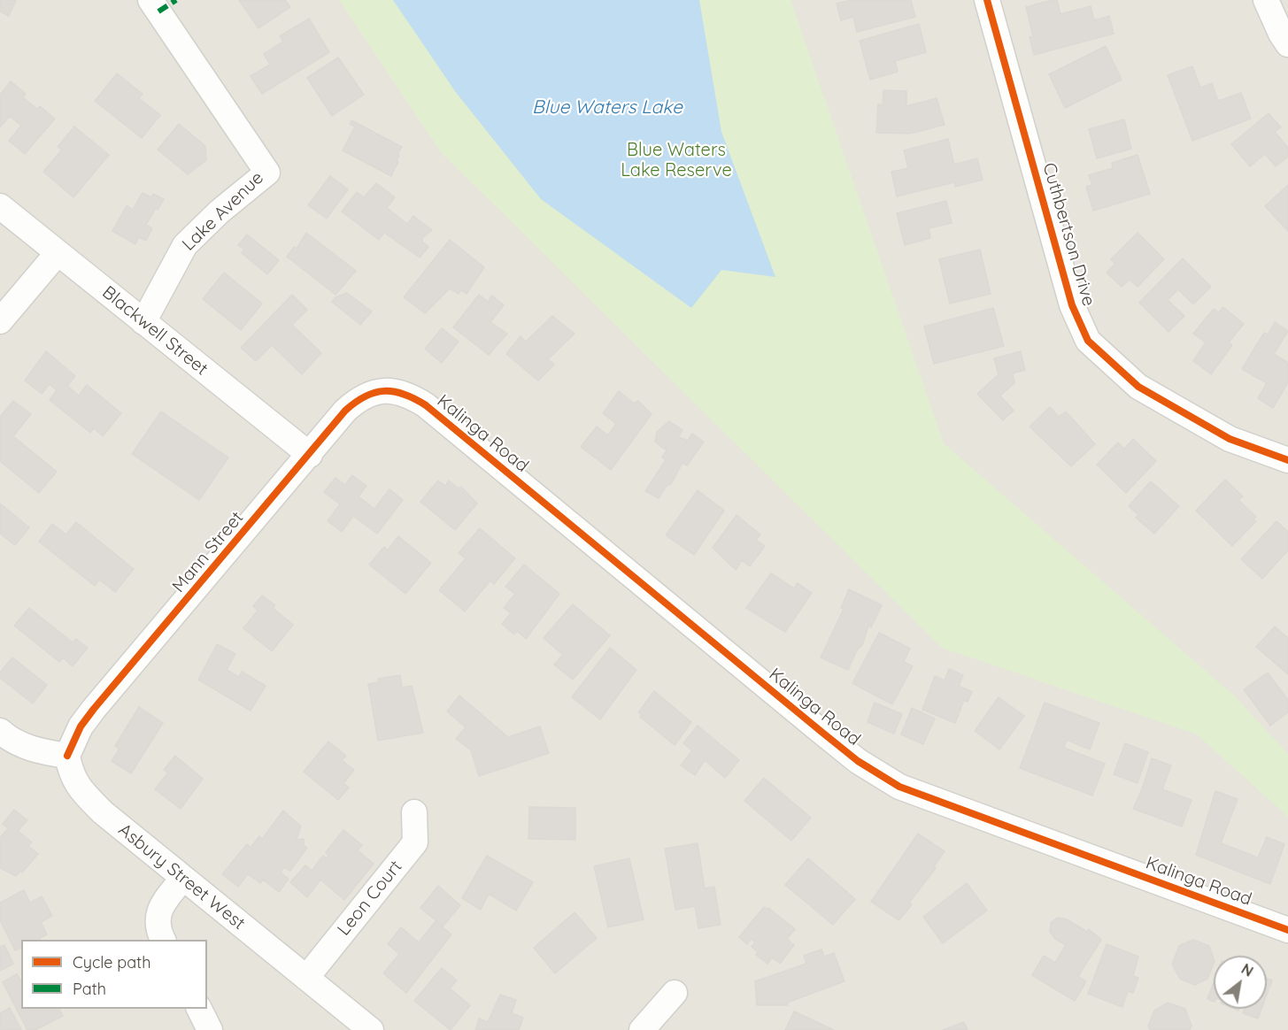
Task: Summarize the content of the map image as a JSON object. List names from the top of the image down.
{
  "streets": {
    "street": [
      "Lake Avenue",
      "Cuthbertson Drive",
      "Blackwell Street",
      "Kalinga Road",
      "Mann Street",
      "Asbury Street West",
      "Leon Court"
    ]
  },
  "crossings": [
    ["Lake Avenue", "Blackwell Street"],
    ["Blackwell Street", "Mann Street"],
    ["Kalinga Road", "Mann Street"],
    ["Mann Street", "Asbury Street West"],
    ["Asbury Street West", "Leon Court"]
  ],
  "water": ["Blue Waters Lake"],
  "parks": ["Blue Waters Lake Reserve"],
  "legend": ["Cycle path", "Path"],
  "north": "top right"
}
